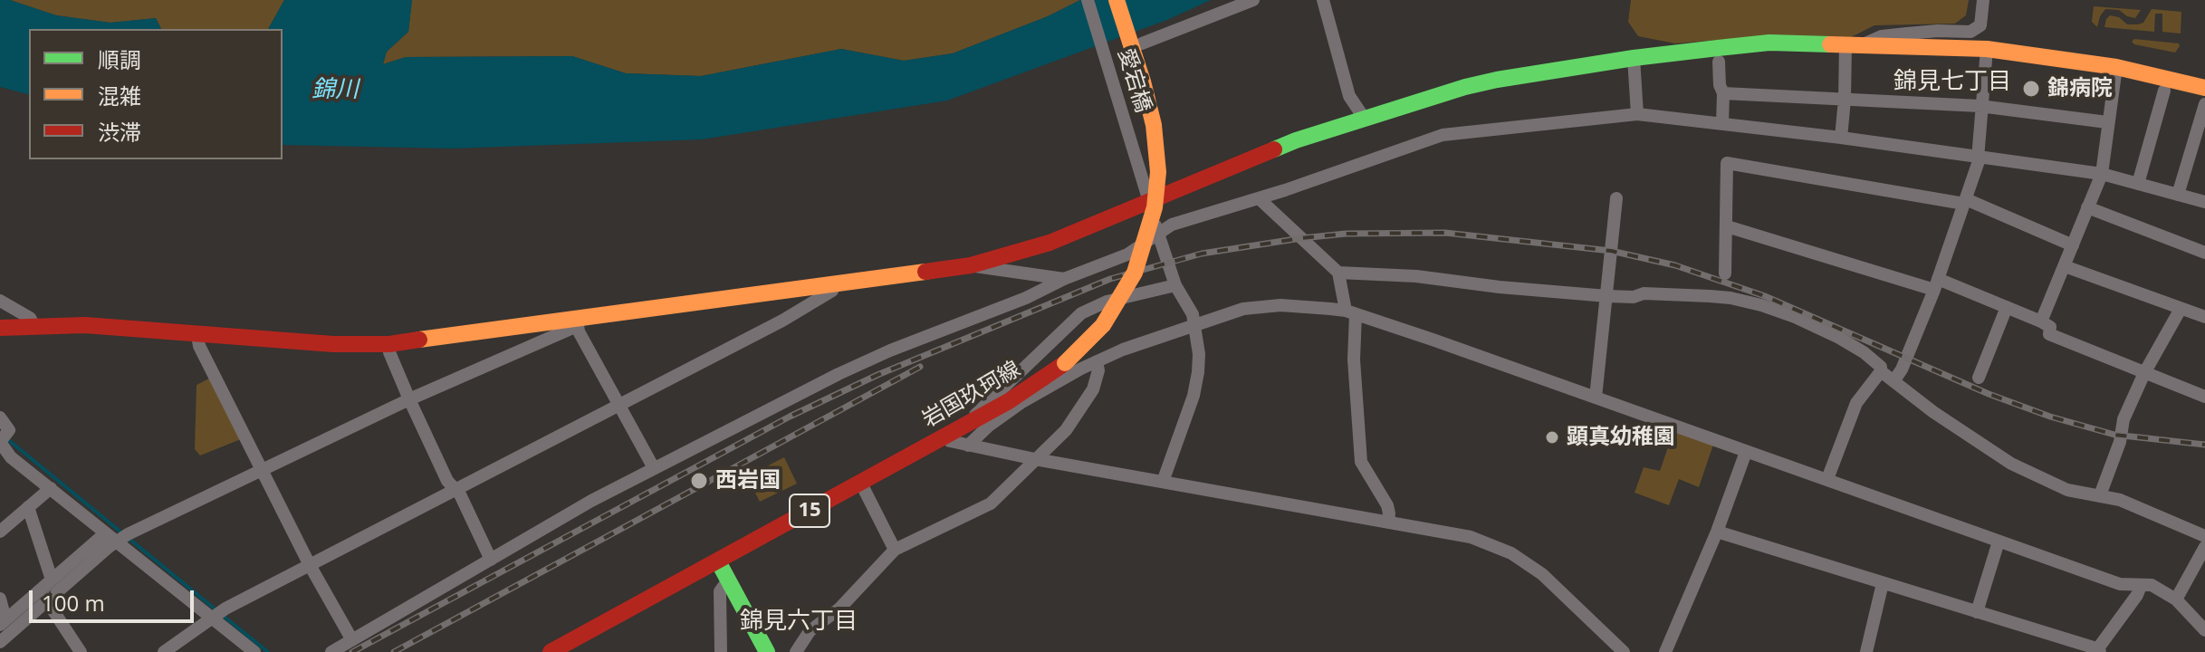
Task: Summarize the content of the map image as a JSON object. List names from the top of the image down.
{
  "streets": {
    "street": ["愛宕橋", "岩国玖珂線", "15"]
  },
  "districts": ["錦見七丁目", "錦見六丁目"],
  "water": ["錦川"],
  "places": ["錦病院", "顕真幼稚園", "西岩国"],
  "legend": ["順調", "混雑", "渋滞"],
  "scale_bar": "100 m"
}
